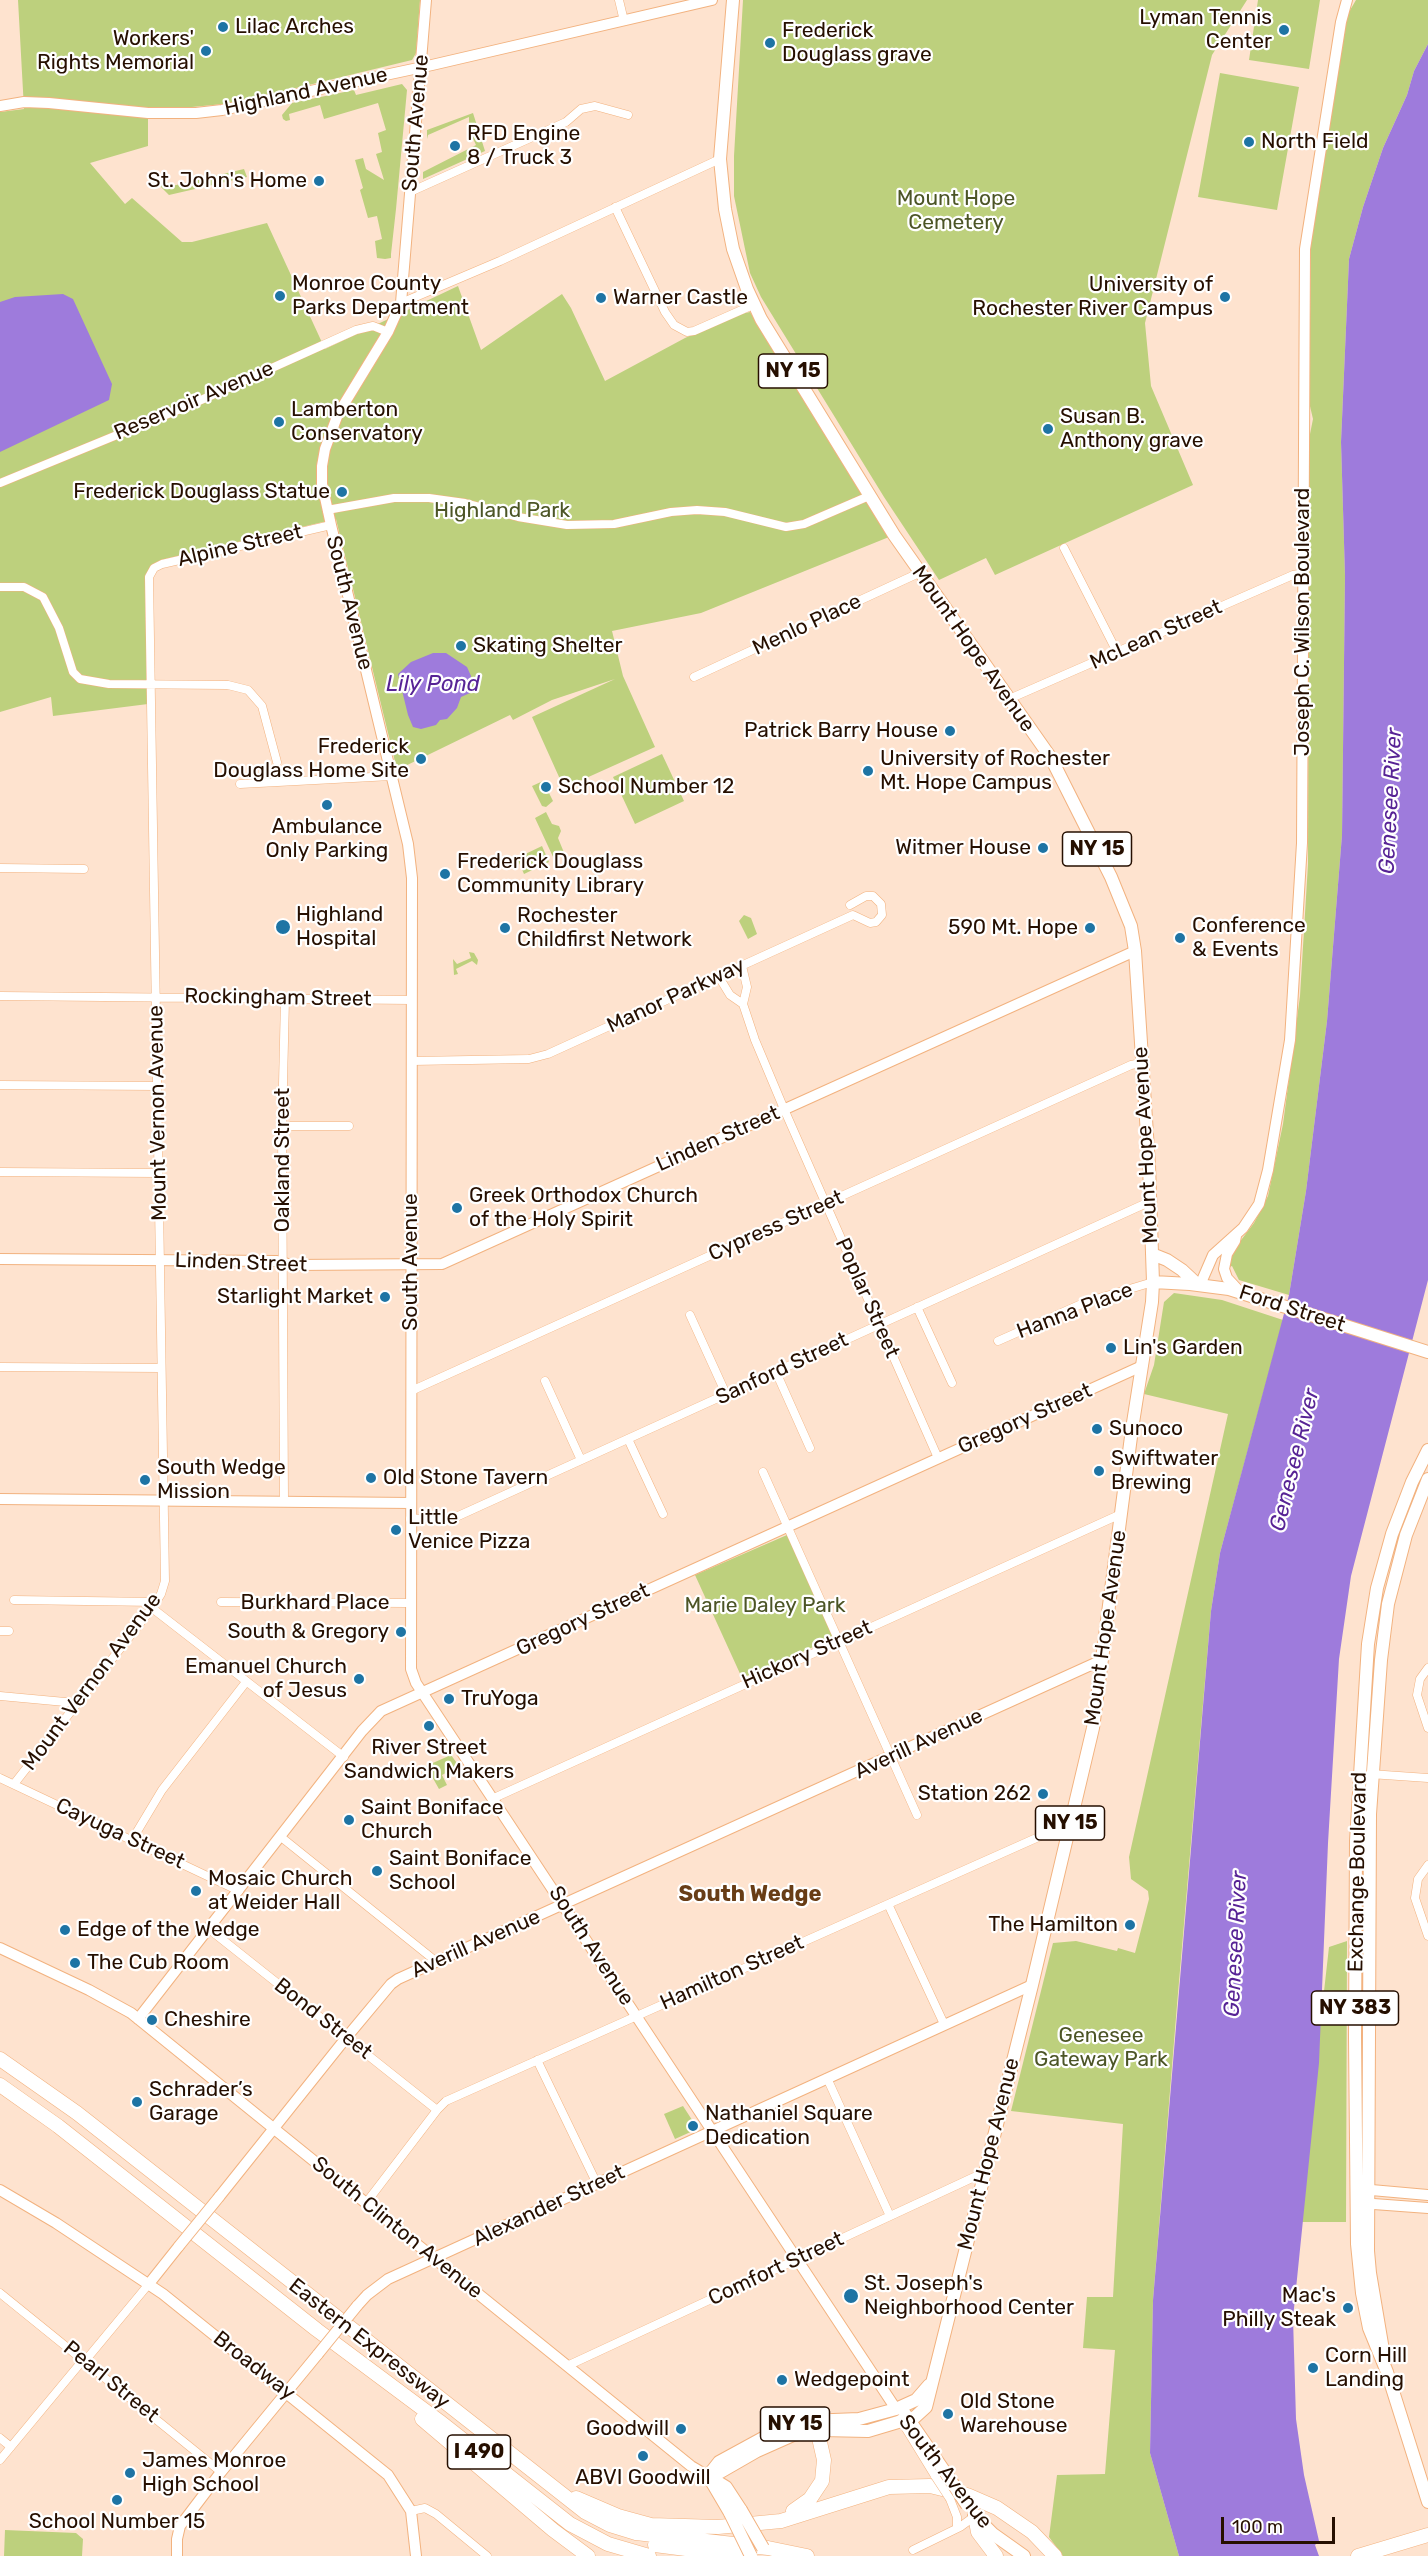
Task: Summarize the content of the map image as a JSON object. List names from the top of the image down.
{
  "streets": {
    "highway": ["Eastern Expressway", "I 490"],
    "main road": [
      "South Avenue",
      "NY 15",
      "Mount Hope Avenue",
      "Ford Street",
      "Exchange Boulevard",
      "NY 383",
      "South Clinton Avenue"
    ],
    "street": [
      "Highland Avenue",
      "Reservoir Avenue",
      "Alpine Street",
      "Joseph C. Wilson Boulevard",
      "Menlo Place",
      "McLean Street",
      "Manor Parkway",
      "Rockingham Street",
      "Mount Vernon Avenue",
      "Linden Street",
      "Oakland Street",
      "Cypress Street",
      "Poplar Street",
      "Hanna Place",
      "Sanford Street",
      "Gregory Street",
      "Burkhard Place",
      "Hickory Street",
      "Averill Avenue",
      "Cayuga Street",
      "Hamilton Street",
      "Bond Street",
      "Alexander Street",
      "Comfort Street",
      "Broadway",
      "Pearl Street"
    ]
  },
  "crossings": [
    ["Highland Avenue", "South Avenue"],
    ["South Avenue", "NY 15"],
    ["South Avenue", "Reservoir Avenue"],
    ["South Avenue", "Alpine Street"],
    ["South Avenue", "Mount Hope Avenue"],
    ["South Avenue", "Manor Parkway"],
    ["South Avenue", "Rockingham Street"],
    ["South Avenue", "Linden Street"],
    ["South Avenue", "Cypress Street"],
    ["South Avenue", "Sanford Street"],
    ["South Avenue", "Gregory Street"],
    ["South Avenue", "Burkhard Place"],
    ["South Avenue", "Hickory Street"],
    ["South Avenue", "Averill Avenue"],
    ["South Avenue", "Hamilton Street"],
    ["South Avenue", "Alexander Street"],
    ["South Avenue", "Comfort Street"],
    ["NY 15", "Mount Hope Avenue"],
    ["NY 15", "South Clinton Avenue"],
    ["Alpine Street", "Mount Vernon Avenue"],
    ["Joseph C. Wilson Boulevard", "McLean Street"],
    ["Joseph C. Wilson Boulevard", "Ford Street"],
    ["Menlo Place", "Mount Hope Avenue"],
    ["McLean Street", "Mount Hope Avenue"],
    ["Mount Hope Avenue", "Linden Street"],
    ["Mount Hope Avenue", "Cypress Street"],
    ["Mount Hope Avenue", "Ford Street"],
    ["Mount Hope Avenue", "Hanna Place"],
    ["Mount Hope Avenue", "Sanford Street"],
    ["Mount Hope Avenue", "Gregory Street"],
    ["Mount Hope Avenue", "Hickory Street"],
    ["Mount Hope Avenue", "Averill Avenue"],
    ["Mount Hope Avenue", "Hamilton Street"],
    ["Mount Hope Avenue", "Alexander Street"],
    ["Mount Hope Avenue", "Comfort Street"],
    ["Manor Parkway", "Poplar Street"],
    ["Rockingham Street", "Mount Vernon Avenue"],
    ["Rockingham Street", "Oakland Street"],
    ["Mount Vernon Avenue", "Linden Street"],
    ["Mount Vernon Avenue", "Cayuga Street"],
    ["Linden Street", "Oakland Street"],
    ["Linden Street", "Poplar Street"],
    ["Cypress Street", "Poplar Street"],
    ["Poplar Street", "Sanford Street"],
    ["Poplar Street", "Gregory Street"],
    ["Ford Street", "Hanna Place"],
    ["Gregory Street", "Cayuga Street"],
    ["Gregory Street", "Bond Street"],
    ["Gregory Street", "South Clinton Avenue"],
    ["Averill Avenue", "Bond Street"],
    ["Averill Avenue", "South Clinton Avenue"],
    ["Averill Avenue", "Broadway"],
    ["Averill Avenue", "Pearl Street"],
    ["Hamilton Street", "Bond Street"],
    ["Hamilton Street", "South Clinton Avenue"],
    ["Alexander Street", "South Clinton Avenue"],
    ["Alexander Street", "Broadway"],
    ["Alexander Street", "Pearl Street"],
    ["South Clinton Avenue", "Comfort Street"]
  ],
  "districts": ["South Wedge"],
  "water": ["Lily Pond", "Genesee River"],
  "parks": [
    "Mount Hope Cemetery",
    "Highland Park",
    "Marie Daley Park",
    "Genesee Gateway Park"
  ],
  "places": [
    "Lilac Arches",
    "Lyman Tennis Center",
    "Frederick Douglass grave",
    "Workers' Rights Memorial",
    "North Field",
    "RFD Engine 8 / Truck 3",
    "St. John's Home",
    "Monroe County Parks Department",
    "University of Rochester River Campus",
    "Warner Castle",
    "Lamberton Conservatory",
    "Susan B. Anthony grave",
    "Frederick Douglass Statue",
    "Skating Shelter",
    "Patrick Barry House",
    "Frederick Douglass Home Site",
    "University of Rochester Mt. Hope Campus",
    "School Number 12",
    "Ambulance Only Parking",
    "Witmer House",
    "Frederick Douglass Community Library",
    "Highland Hospital",
    "Rochester Childfirst Network",
    "590 Mt. Hope",
    "Conference & Events",
    "Greek Orthodox Church of the Holy Spirit",
    "Starlight Market",
    "Lin's Garden",
    "Sunoco",
    "Swiftwater Brewing",
    "Old Stone Tavern",
    "South Wedge Mission",
    "Little Venice Pizza",
    "South & Gregory",
    "Emanuel Church of Jesus",
    "TruYoga",
    "River Street Sandwich Makers",
    "Station 262",
    "Saint Boniface Church",
    "Saint Boniface School",
    "Mosaic Church at Weider Hall",
    "The Hamilton",
    "Edge of the Wedge",
    "The Cub Room",
    "Cheshire",
    "Schrader’s Garage",
    "Nathaniel Square Dedication",
    "St. Joseph's Neighborhood Center",
    "Mac's Philly Steak",
    "Corn Hill Landing",
    "Wedgepoint",
    "Old Stone Warehouse",
    "Goodwill",
    "ABVI Goodwill",
    "James Monroe High School",
    "School Number 15"
  ],
  "scale_bar": "100 m"
}
